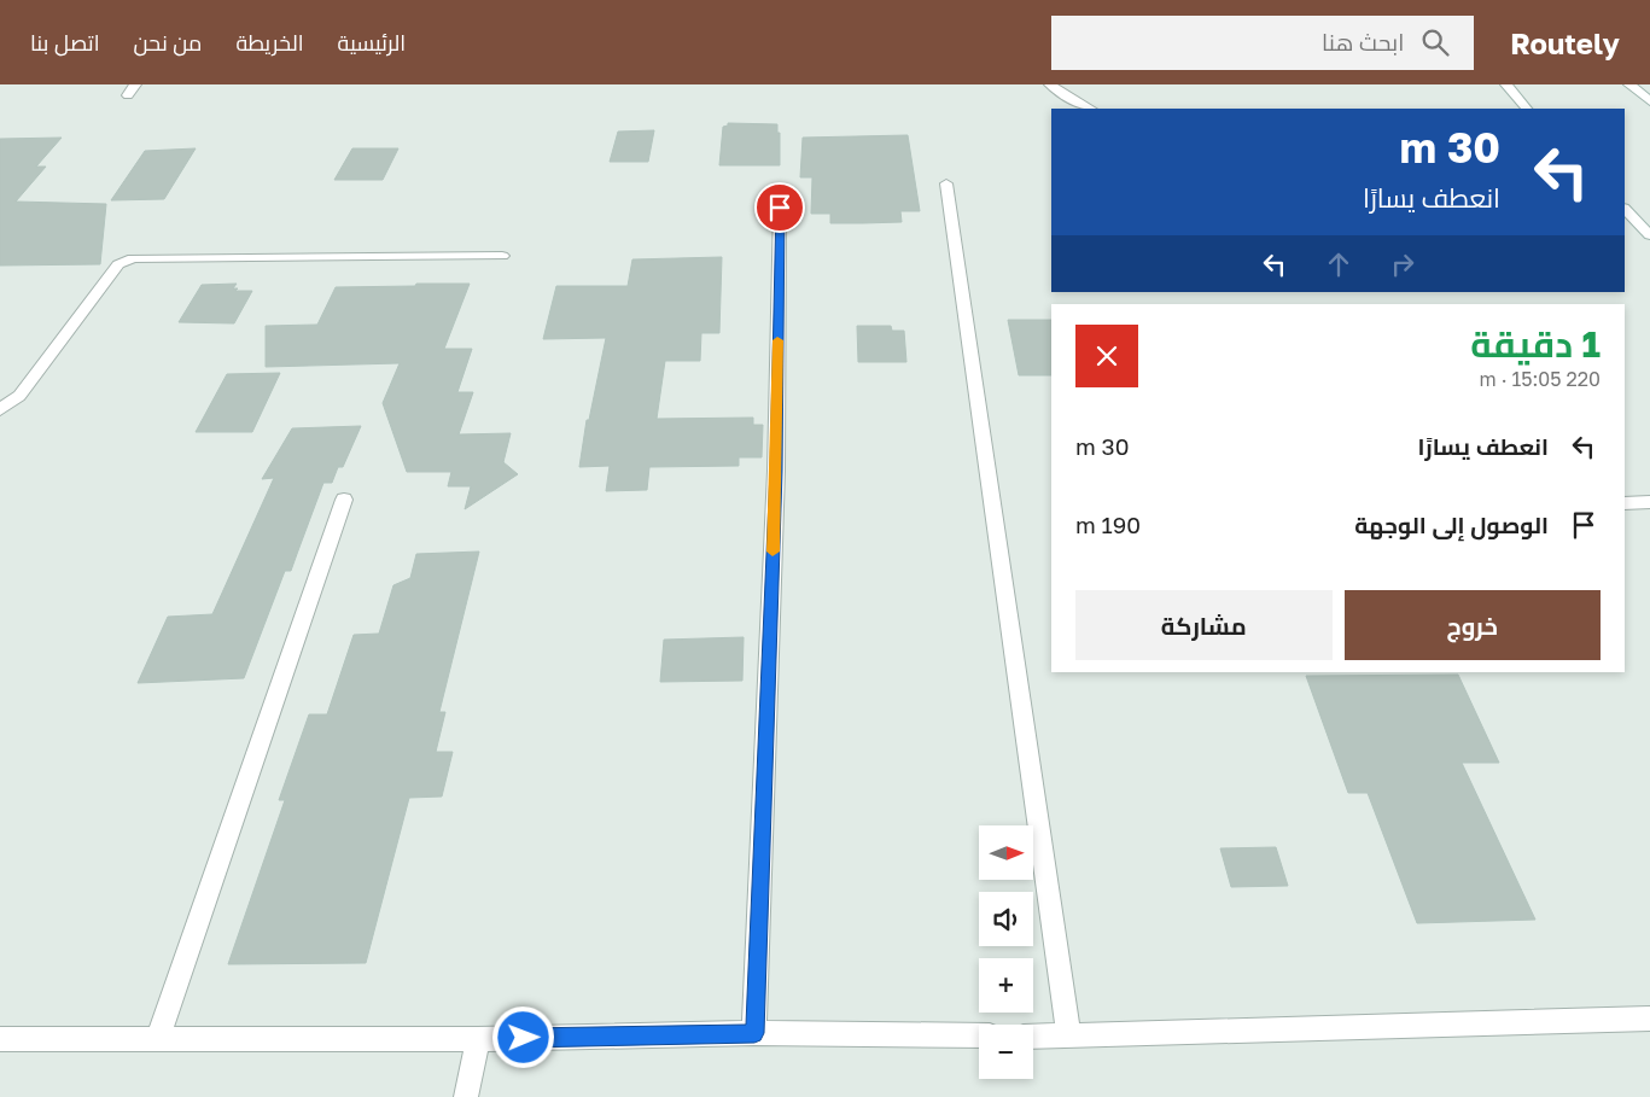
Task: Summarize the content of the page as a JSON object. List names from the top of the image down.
{
  "north": "right",
  "page": {
    "header": "Routely",
    "search": "ابحث هنا",
    "nav": [
      "الرئيسية",
      "الخريطة",
      "من نحن",
      "اتصل بنا"
    ],
    "turn": ["30 m", "انعطف يسارًا"],
    "heading": ["1 دقيقة", "220 m · 15:05"],
    "list": [
      {
        "name": "انعطف يسارًا",
        "value": "30 m"
      },
      {
        "name": "الوصول إلى الوجهة",
        "value": "190 m"
      }
    ],
    "buttons": ["خروج", "مشاركة"],
    "map_buttons": ["+", "−"]
  }
}
